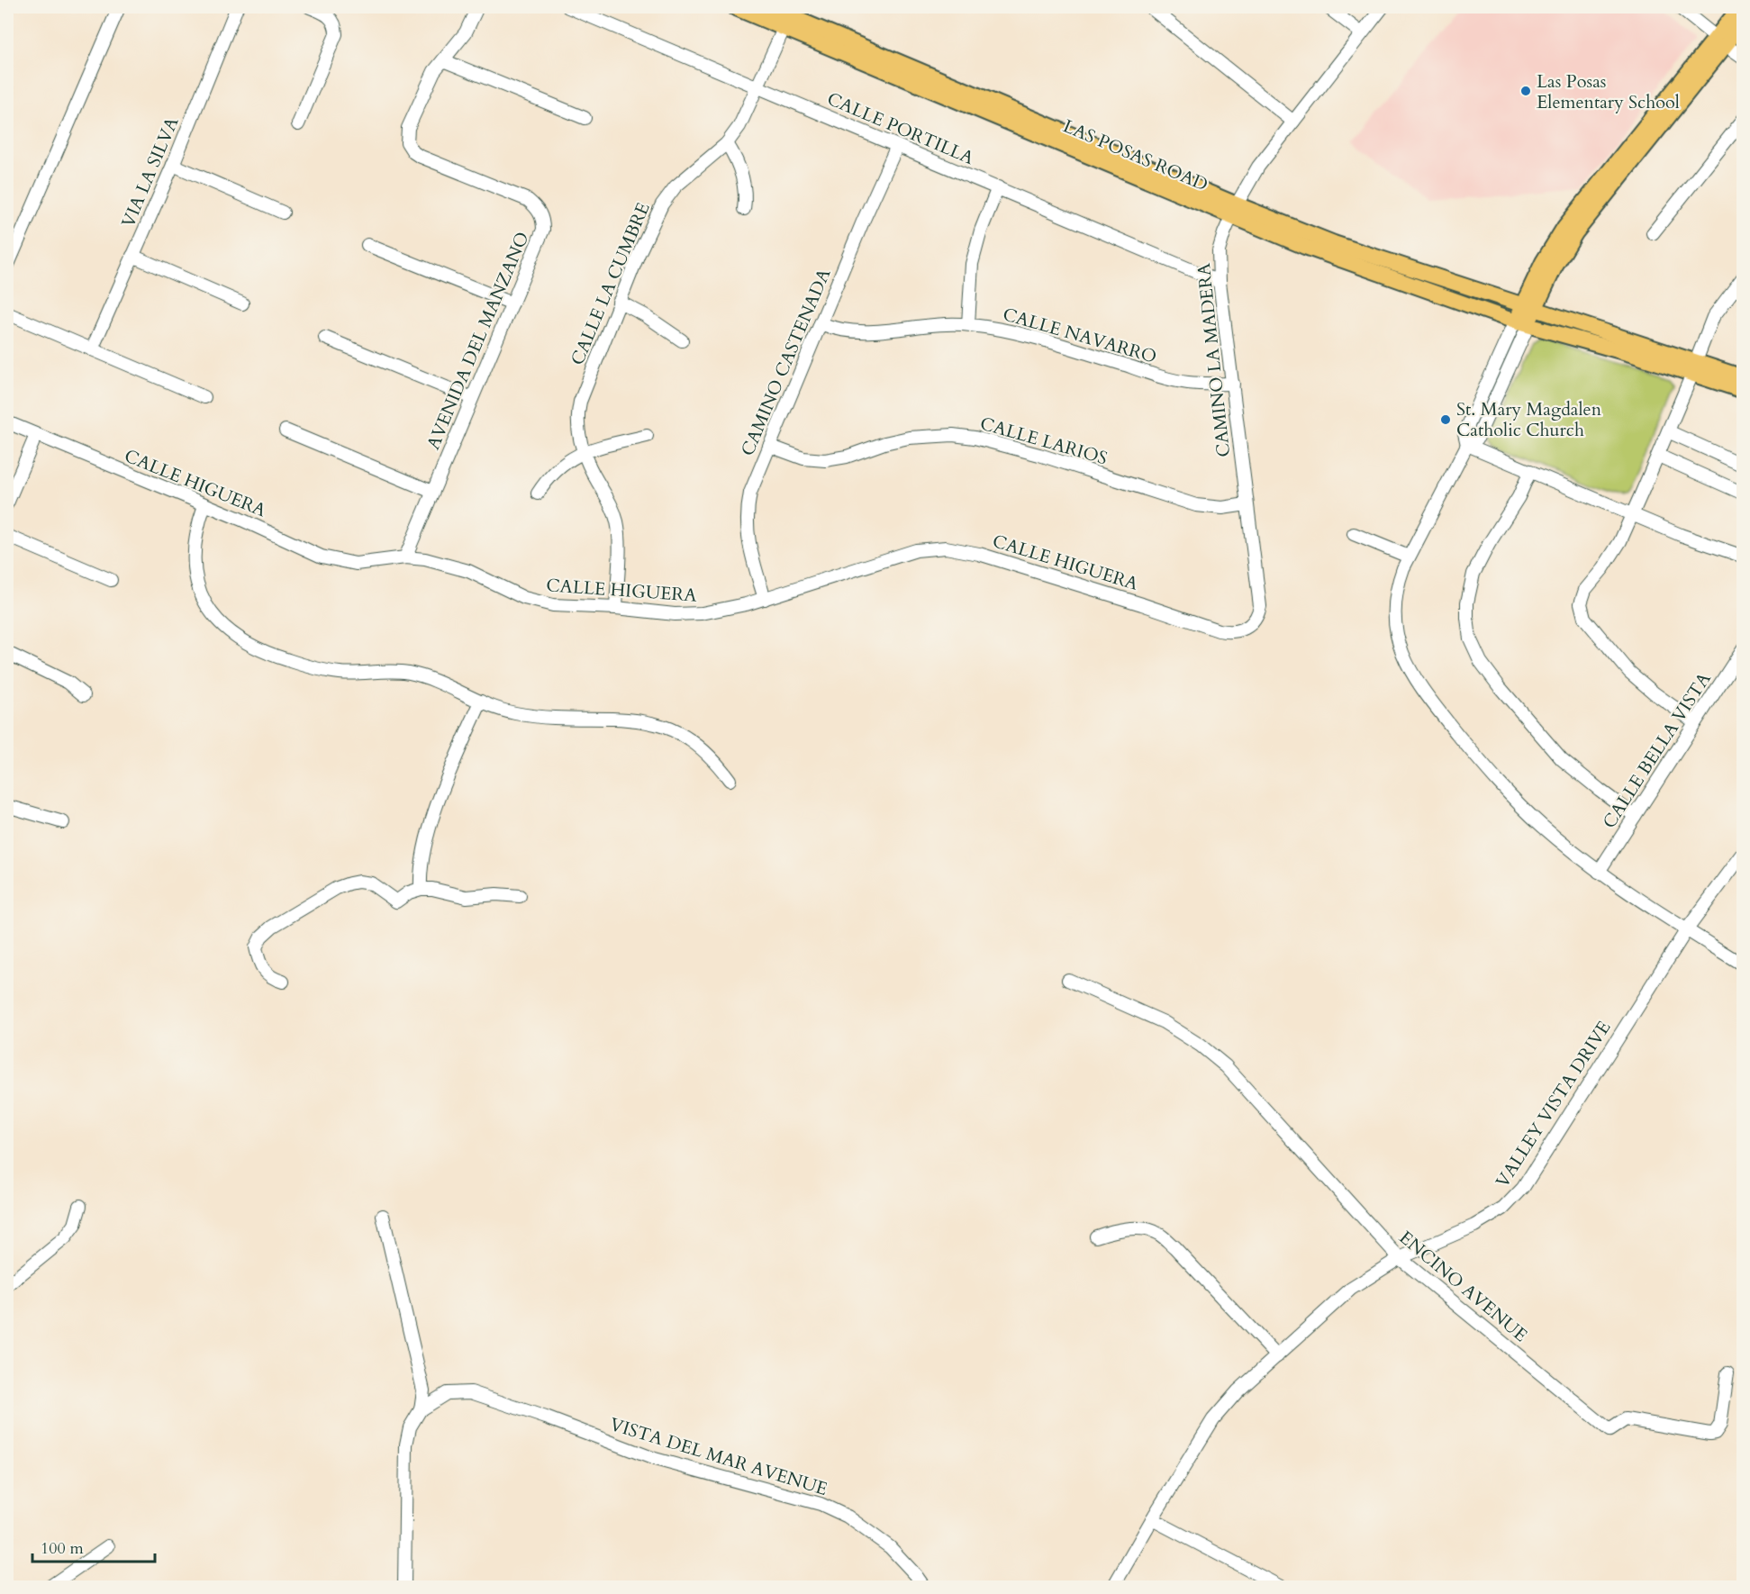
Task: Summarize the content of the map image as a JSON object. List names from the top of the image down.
{
  "streets": {
    "main road": ["LAS POSAS ROAD"],
    "street": [
      "CALLE PORTILLA",
      "VIA LA SILVA",
      "CALLE LA CUMBRE",
      "CALLE NAVARRO",
      "AVENIDA DEL MANZANO",
      "CAMINO LA MADERA",
      "CAMINO CASTENADA",
      "CALLE LARIOS",
      "CALLE HIGUERA",
      "CALLE BELLA VISTA",
      "VALLEY VISTA DRIVE",
      "ENCINO AVENUE",
      "VISTA DEL MAR AVENUE"
    ]
  },
  "crossings": [
    ["CALLE PORTILLA", "CALLE LA CUMBRE"],
    ["CALLE PORTILLA", "CAMINO LA MADERA"],
    ["CALLE PORTILLA", "CAMINO CASTENADA"],
    ["LAS POSAS ROAD", "CALLE LA CUMBRE"],
    ["LAS POSAS ROAD", "CAMINO LA MADERA"],
    ["CALLE LA CUMBRE", "CALLE HIGUERA"],
    ["CALLE NAVARRO", "CAMINO LA MADERA"],
    ["CALLE NAVARRO", "CAMINO CASTENADA"],
    ["AVENIDA DEL MANZANO", "CALLE HIGUERA"],
    ["CAMINO LA MADERA", "CALLE LARIOS"],
    ["CAMINO LA MADERA", "CALLE HIGUERA"],
    ["CAMINO CASTENADA", "CALLE LARIOS"],
    ["CAMINO CASTENADA", "CALLE HIGUERA"],
    ["VALLEY VISTA DRIVE", "ENCINO AVENUE"]
  ],
  "places": ["Las Posas Elementary School", "St. Mary Magdalen Catholic Church"],
  "scale_bar": "100 m"
}
